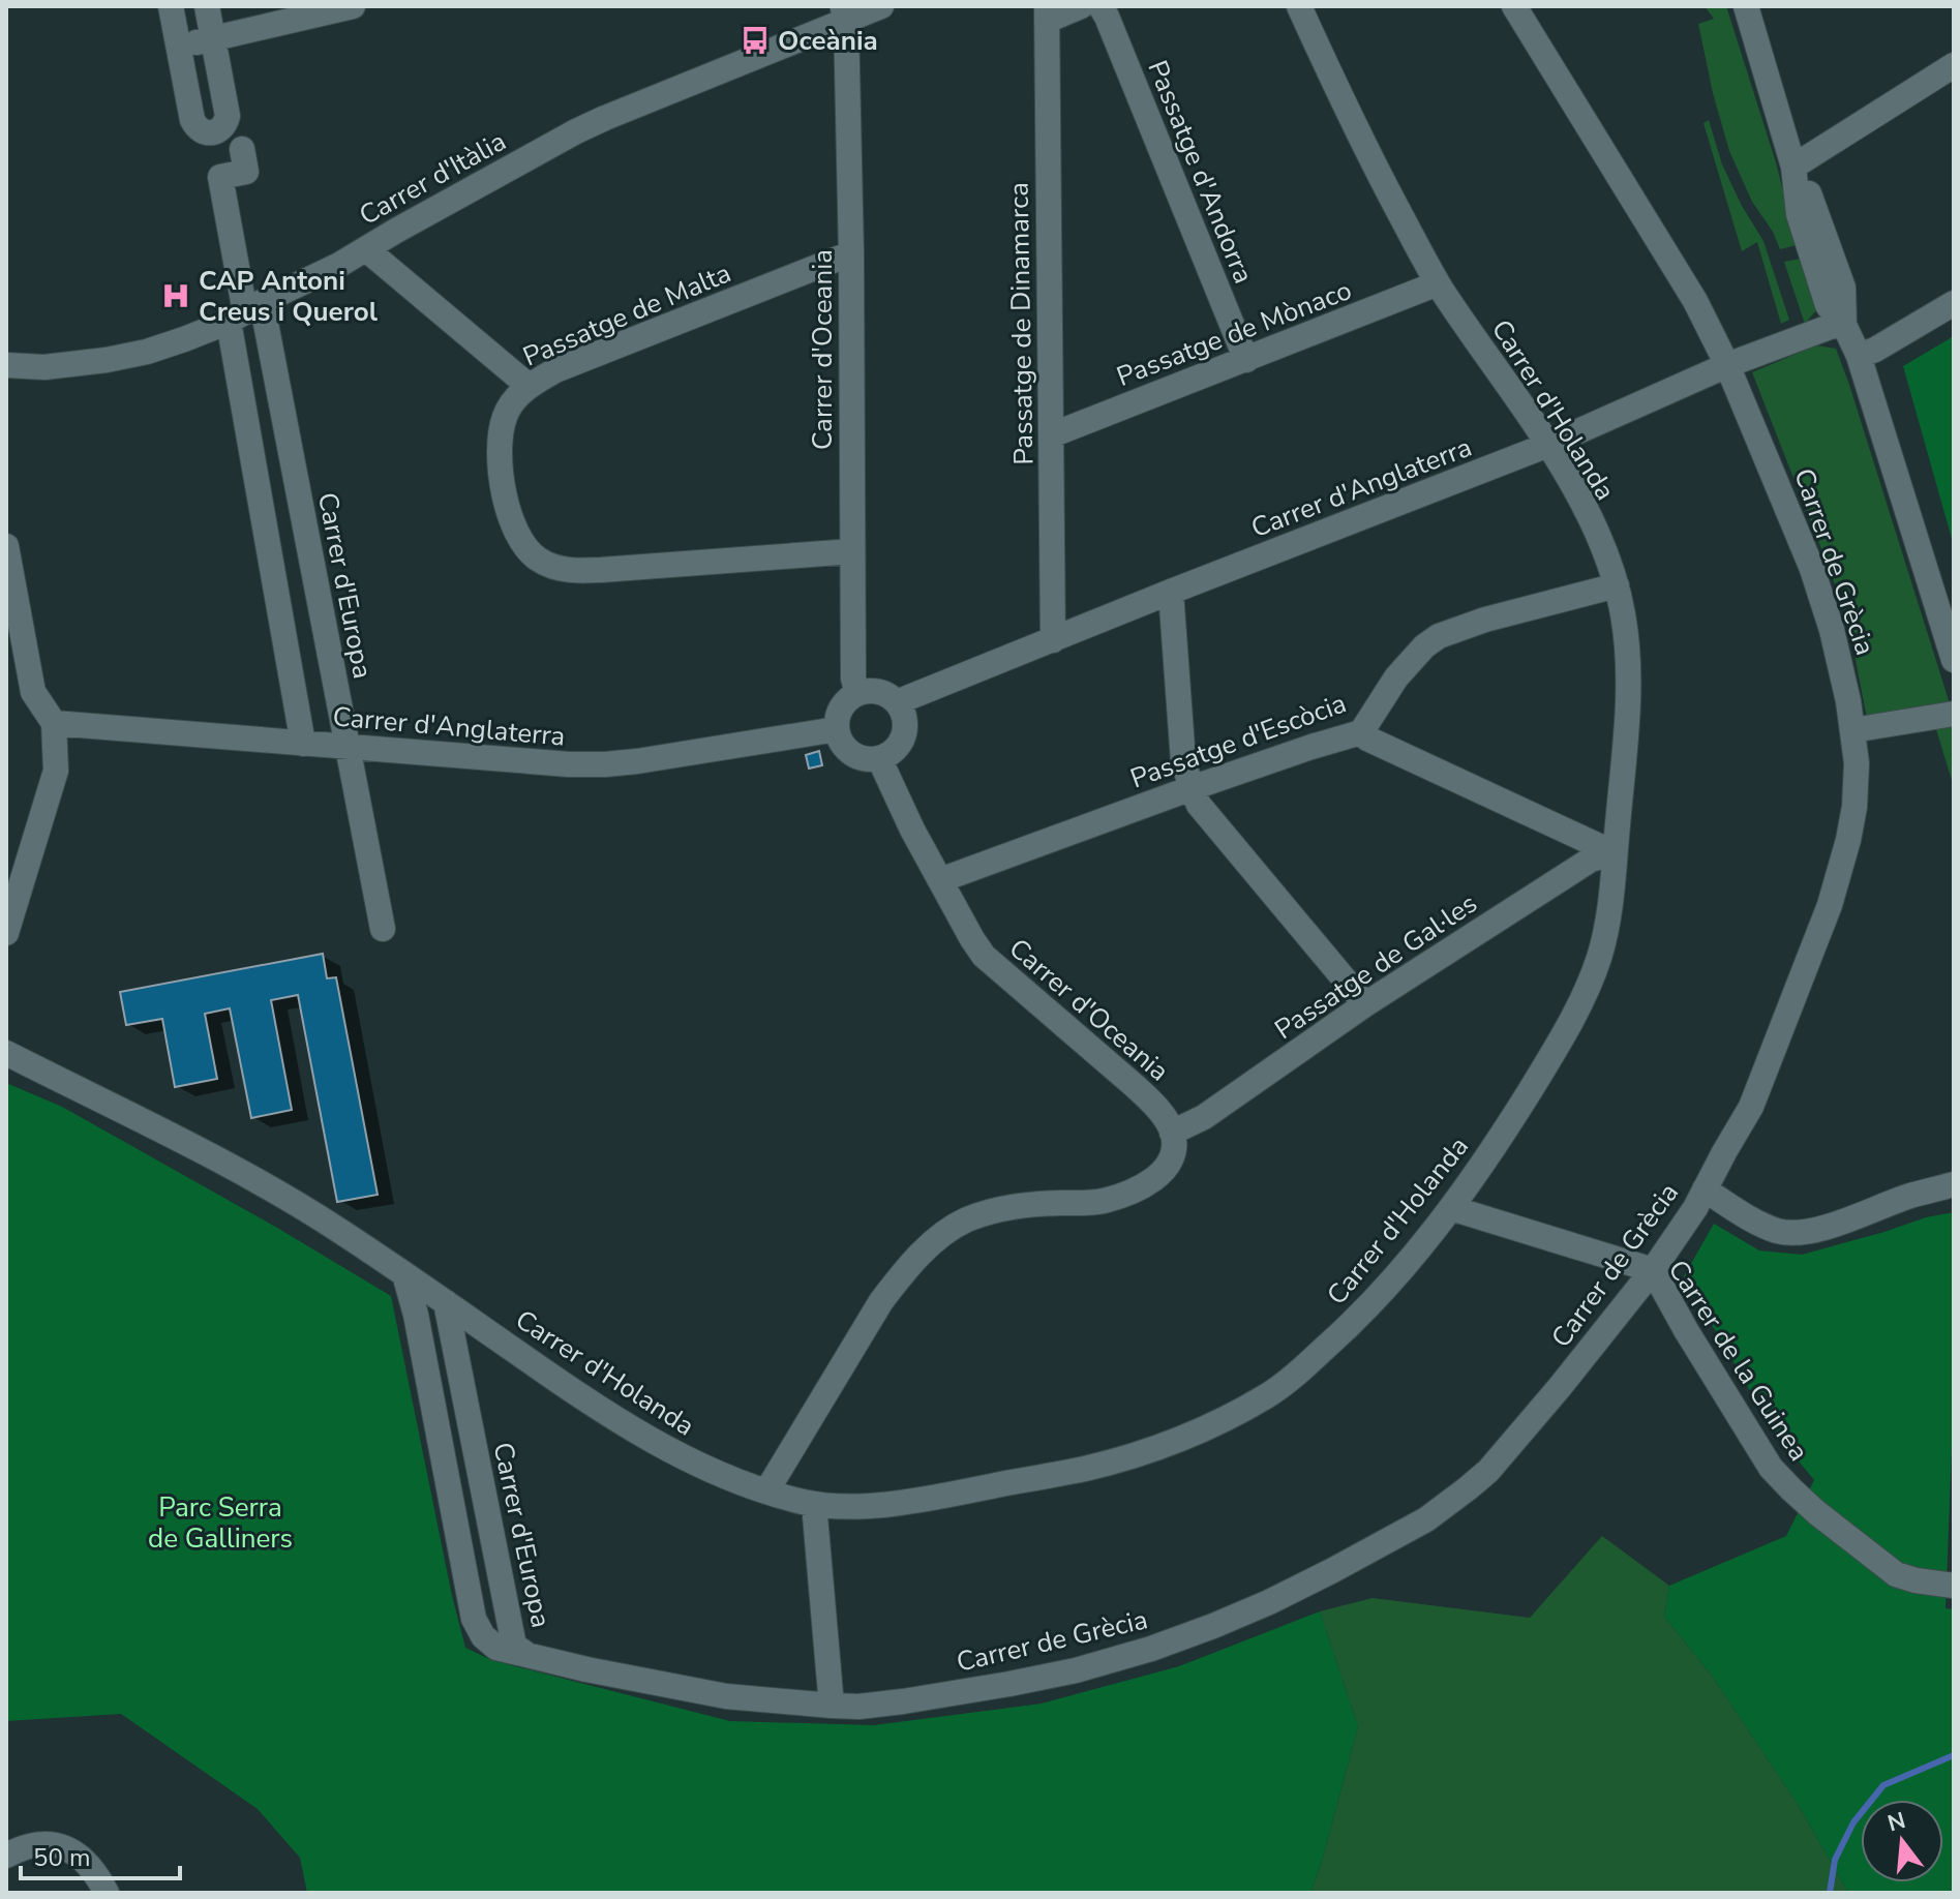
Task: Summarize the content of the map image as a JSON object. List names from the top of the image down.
{
  "streets": {
    "street": [
      "Passatge d'Andorra",
      "Carrer d'Itàlia",
      "Passatge de Malta",
      "Passatge de Dinamarca",
      "Passatge de Mònaco",
      "Carrer d'Oceania",
      "Carrer d'Holanda",
      "Carrer d'Anglaterra",
      "Carrer de Grècia",
      "Carrer d'Europa",
      "Passatge d'Escòcia",
      "Passatge de Gal·les",
      "Carrer de la Guinea"
    ]
  },
  "crossings": [
    ["Passatge d'Andorra", "Passatge de Mònaco"],
    ["Carrer d'Itàlia", "Carrer d'Oceania"],
    ["Carrer d'Itàlia", "Carrer d'Europa"],
    ["Passatge de Malta", "Carrer d'Oceania"],
    ["Passatge de Dinamarca", "Passatge de Mònaco"],
    ["Passatge de Dinamarca", "Carrer d'Anglaterra"],
    ["Passatge de Mònaco", "Carrer d'Holanda"],
    ["Carrer d'Oceania", "Carrer d'Anglaterra"],
    ["Carrer d'Oceania", "Passatge d'Escòcia"],
    ["Carrer d'Oceania", "Passatge de Gal·les"],
    ["Carrer d'Holanda", "Carrer d'Anglaterra"],
    ["Carrer d'Holanda", "Carrer d'Europa"],
    ["Carrer d'Holanda", "Passatge d'Escòcia"],
    ["Carrer d'Holanda", "Passatge de Gal·les"],
    ["Carrer d'Holanda", "Carrer de la Guinea"],
    ["Carrer d'Anglaterra", "Carrer de Grècia"],
    ["Carrer d'Anglaterra", "Carrer d'Europa"],
    ["Carrer de Grècia", "Carrer d'Europa"],
    ["Carrer de Grècia", "Carrer de la Guinea"]
  ],
  "parks": ["Parc Serra de Galliners"],
  "places": {
    "bus stop": ["Oceània"],
    "hospital": ["CAP Antoni Creus i Querol"]
  },
  "scale_bar": "50 m",
  "north": "top"
}
